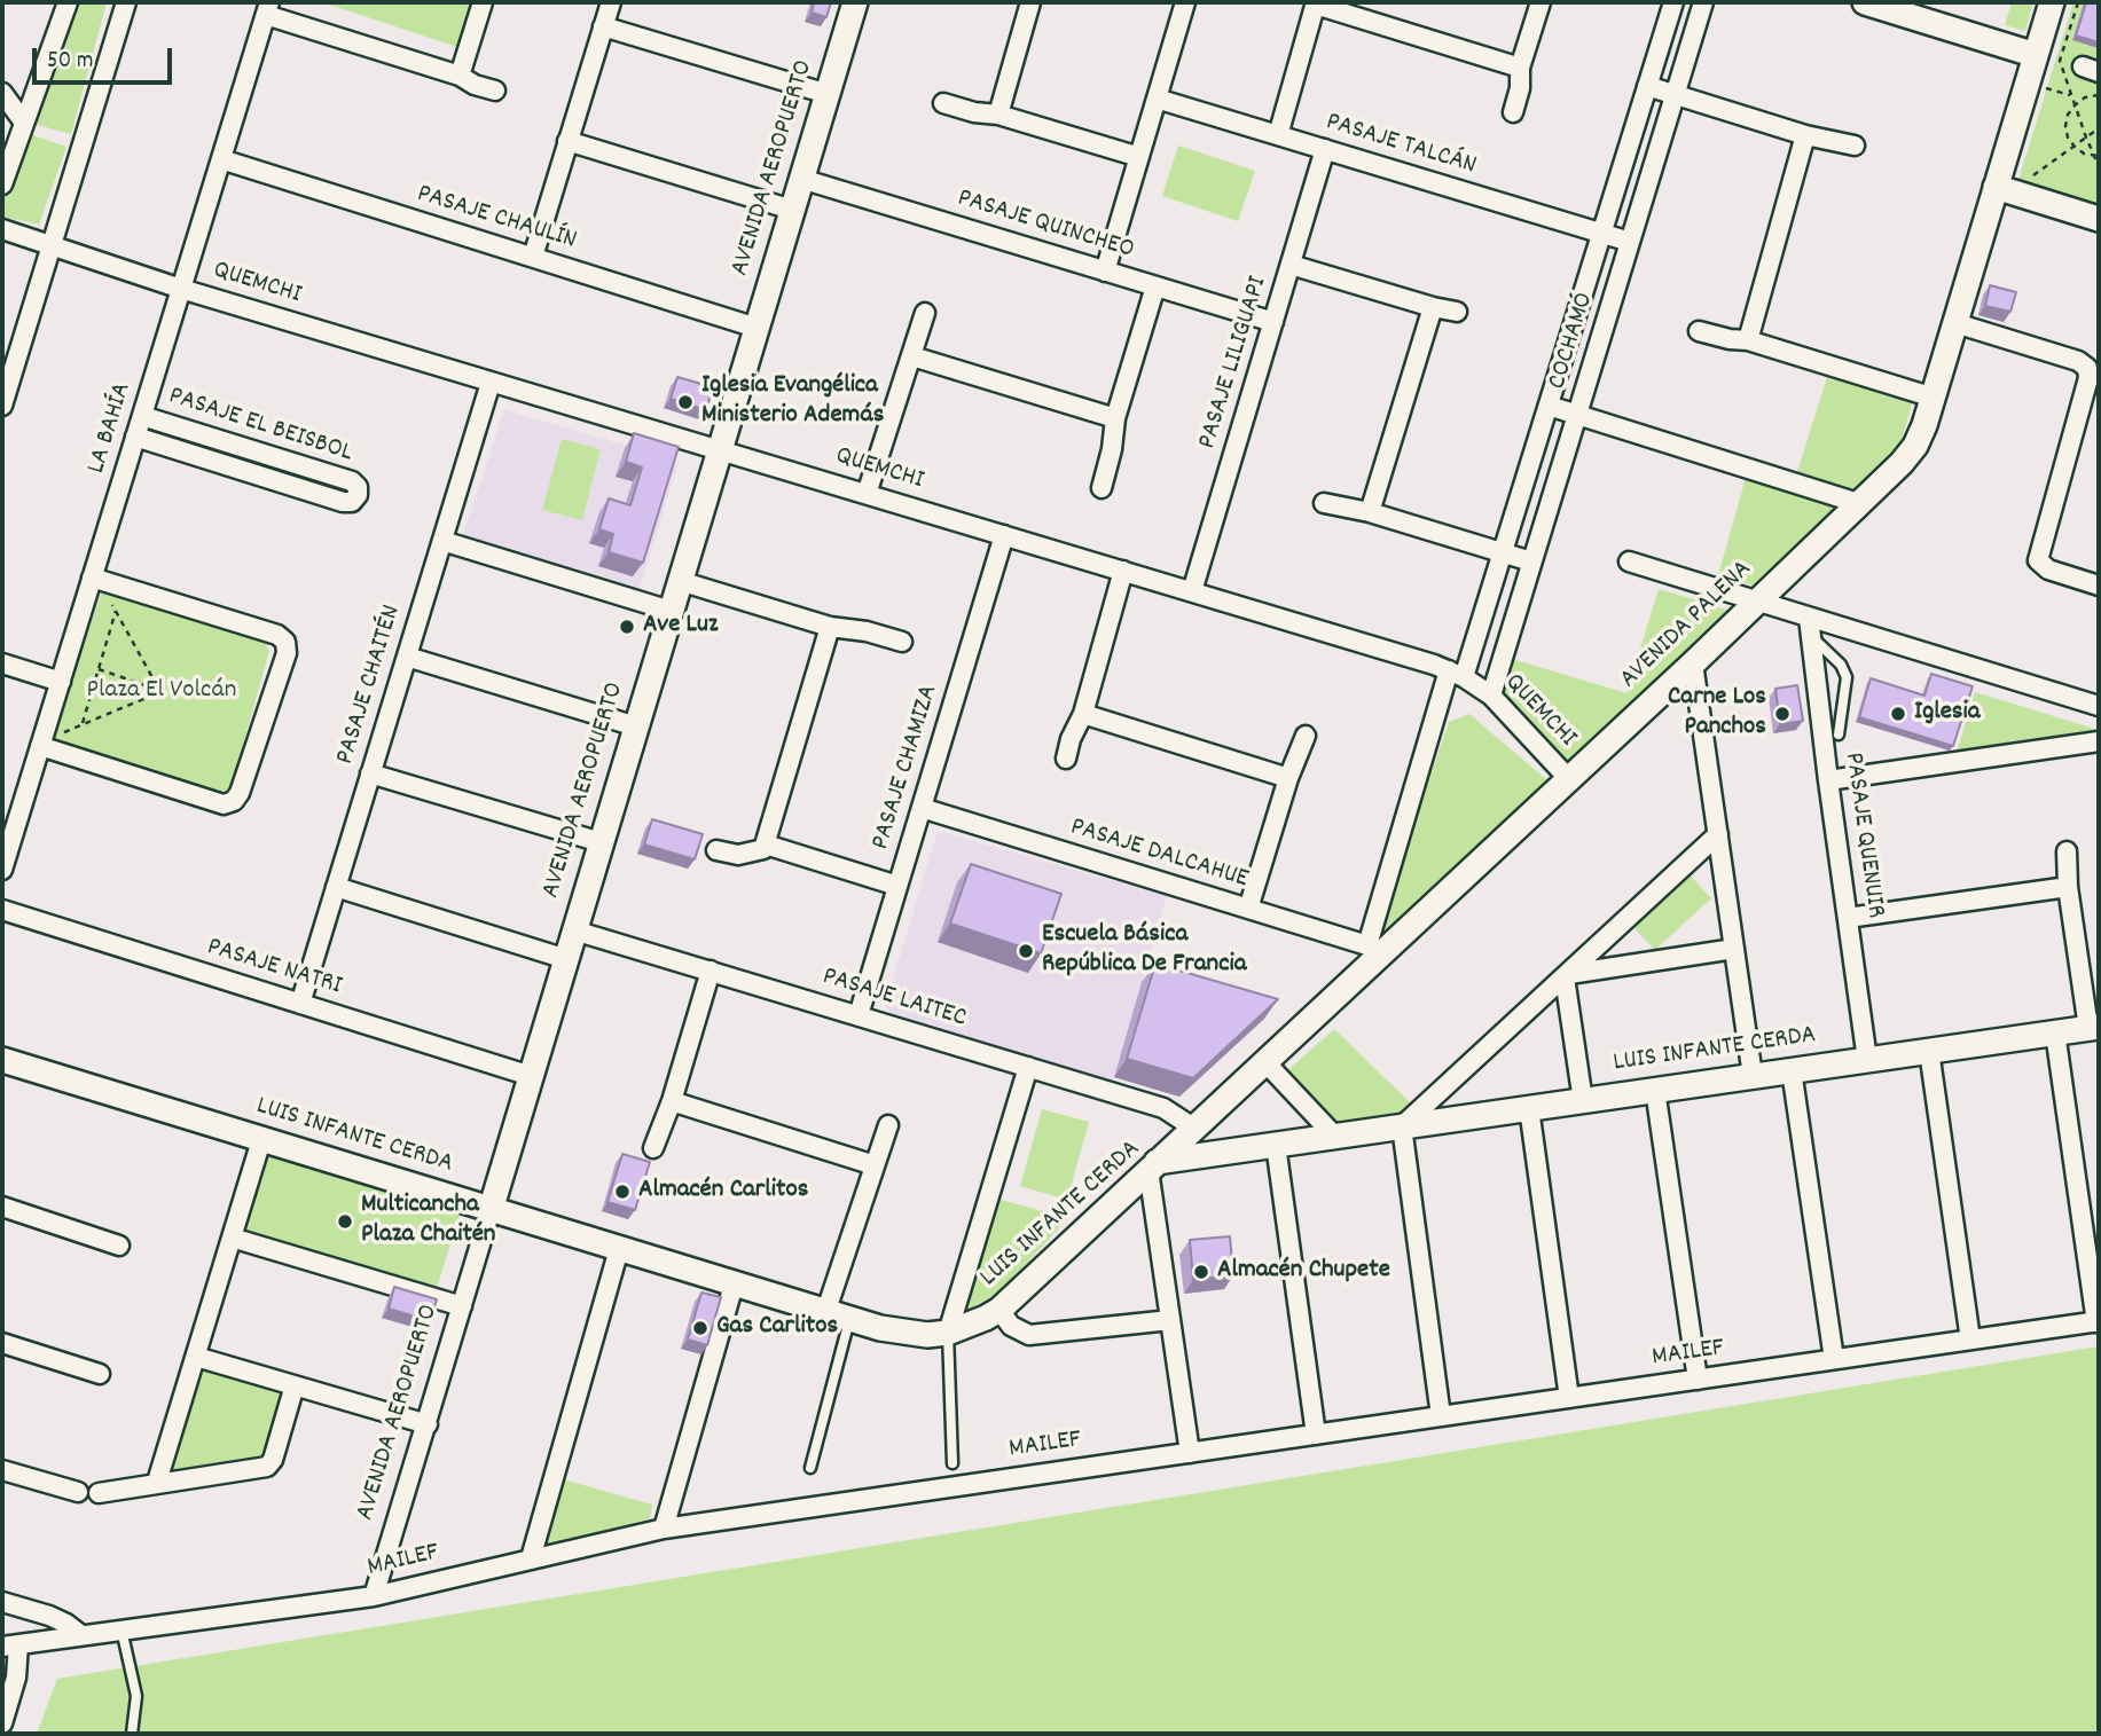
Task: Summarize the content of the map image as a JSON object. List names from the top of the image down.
{
  "streets": {
    "street": [
      "PASAJE TALCÁN",
      "AVENIDA AEROPUERTO",
      "PASAJE CHAULÍN",
      "PASAJE QUINCHEO",
      "QUEMCHI",
      "COCHAMÓ",
      "PASAJE LILIGUAPI",
      "PASAJE EL BEISBOL",
      "LA BAHÍA",
      "AVENIDA PALENA",
      "PASAJE CHAITÉN",
      "PASAJE CHAMIZA",
      "PASAJE QUENUIR",
      "PASAJE DALCAHUE",
      "PASAJE NATRI",
      "PASAJE LAITEC",
      "LUIS INFANTE CERDA",
      "MAILEF"
    ]
  },
  "crossings": [
    ["PASAJE TALCÁN", "COCHAMÓ"],
    ["PASAJE TALCÁN", "PASAJE LILIGUAPI"],
    ["AVENIDA AEROPUERTO", "PASAJE CHAULÍN"],
    ["AVENIDA AEROPUERTO", "PASAJE QUINCHEO"],
    ["AVENIDA AEROPUERTO", "QUEMCHI"],
    ["AVENIDA AEROPUERTO", "PASAJE NATRI"],
    ["AVENIDA AEROPUERTO", "PASAJE LAITEC"],
    ["AVENIDA AEROPUERTO", "LUIS INFANTE CERDA"],
    ["AVENIDA AEROPUERTO", "MAILEF"],
    ["PASAJE CHAULÍN", "LA BAHÍA"],
    ["PASAJE QUINCHEO", "PASAJE LILIGUAPI"],
    ["QUEMCHI", "COCHAMÓ"],
    ["QUEMCHI", "PASAJE LILIGUAPI"],
    ["QUEMCHI", "LA BAHÍA"],
    ["QUEMCHI", "AVENIDA PALENA"],
    ["QUEMCHI", "PASAJE CHAITÉN"],
    ["QUEMCHI", "PASAJE CHAMIZA"],
    ["COCHAMÓ", "AVENIDA PALENA"],
    ["COCHAMÓ", "PASAJE DALCAHUE"],
    ["PASAJE EL BEISBOL", "LA BAHÍA"],
    ["AVENIDA PALENA", "PASAJE DALCAHUE"],
    ["AVENIDA PALENA", "PASAJE LAITEC"],
    ["AVENIDA PALENA", "LUIS INFANTE CERDA"],
    ["PASAJE CHAITÉN", "PASAJE NATRI"],
    ["PASAJE CHAMIZA", "PASAJE DALCAHUE"],
    ["PASAJE CHAMIZA", "PASAJE LAITEC"],
    ["PASAJE QUENUIR", "LUIS INFANTE CERDA"]
  ],
  "parks": ["Plaza El Volcán"],
  "places": [
    "Iglesia Evangélica Ministerio Además",
    "Ave Luz",
    "Carne Los Panchos",
    "Iglesia",
    "Escuela Básica República De Francia",
    "Almacén Carlitos",
    "Multicancha Plaza Chaitén",
    "Almacén Chupete",
    "Gas Carlitos"
  ],
  "scale_bar": "50 m"
}
